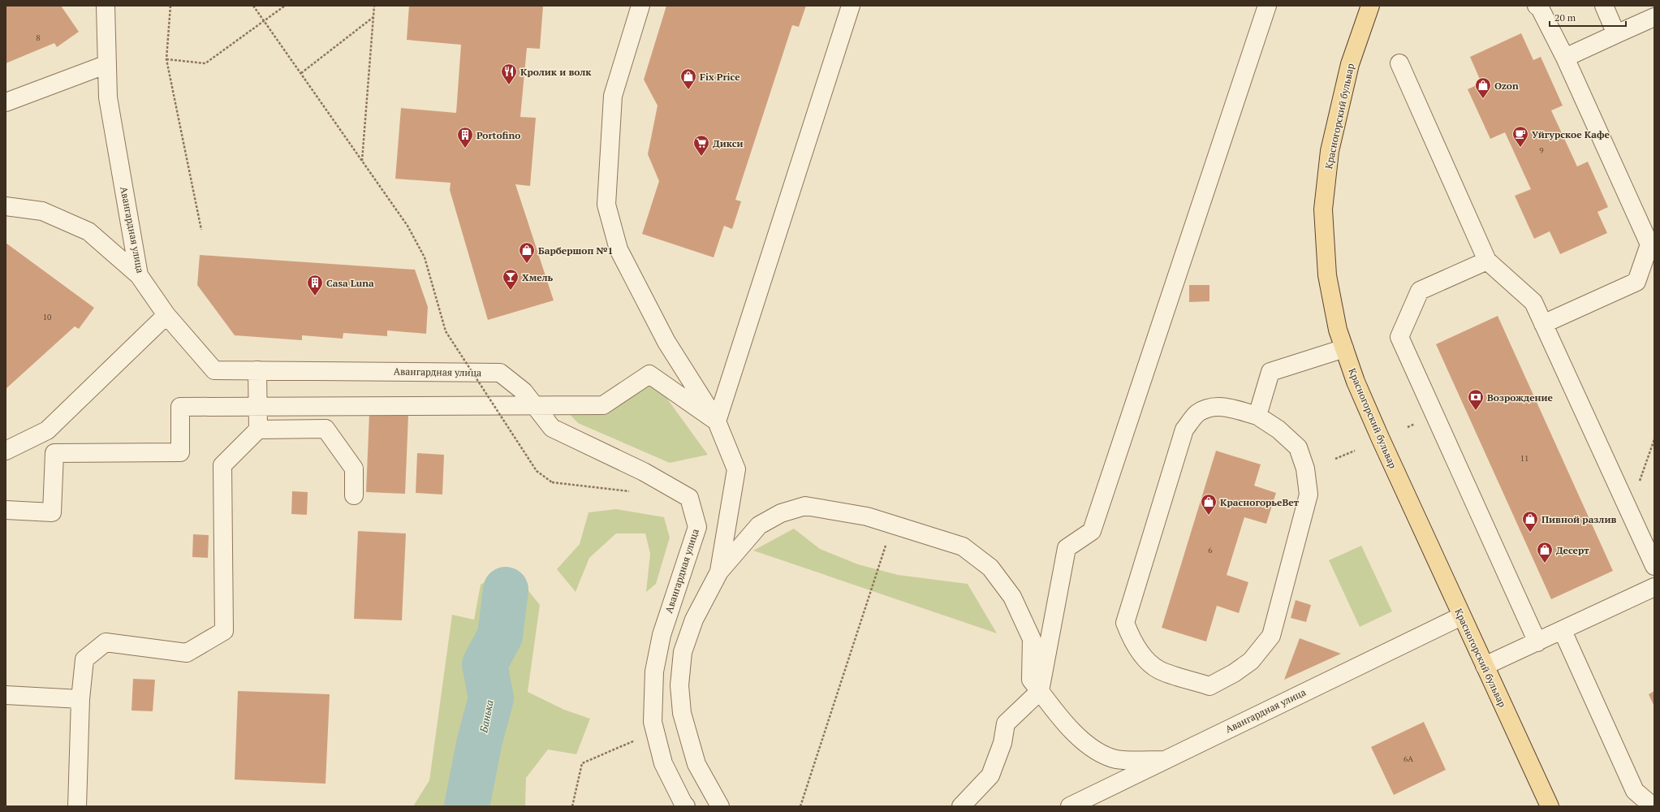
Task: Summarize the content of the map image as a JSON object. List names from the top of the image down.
{
  "streets": {
    "main road": ["Красногорский бульвар"],
    "street": ["Авангардная улица"]
  },
  "crossings": [
    ["Красногорский бульвар", "Авангардная улица"]
  ],
  "water": ["Банька"],
  "places": {
    "restaurant": ["Кролик и волк"],
    "shop": [
      "Fix Price",
      "Ozon",
      "Барбершоп №1",
      "КрасногорьеВет",
      "Пивной разлив",
      "Десерт"
    ],
    "cafe": ["Уйгурское Кафе"],
    "building": ["Portofino", "Casa Luna"],
    "supermarket": ["Дикси"],
    "bar": ["Хмель"],
    "bank": ["Возрождение"]
  },
  "house_numbers": [
    "8",
    "9",
    "10",
    "11",
    "6",
    "6А"
  ],
  "scale_bar": "20 m"
}
